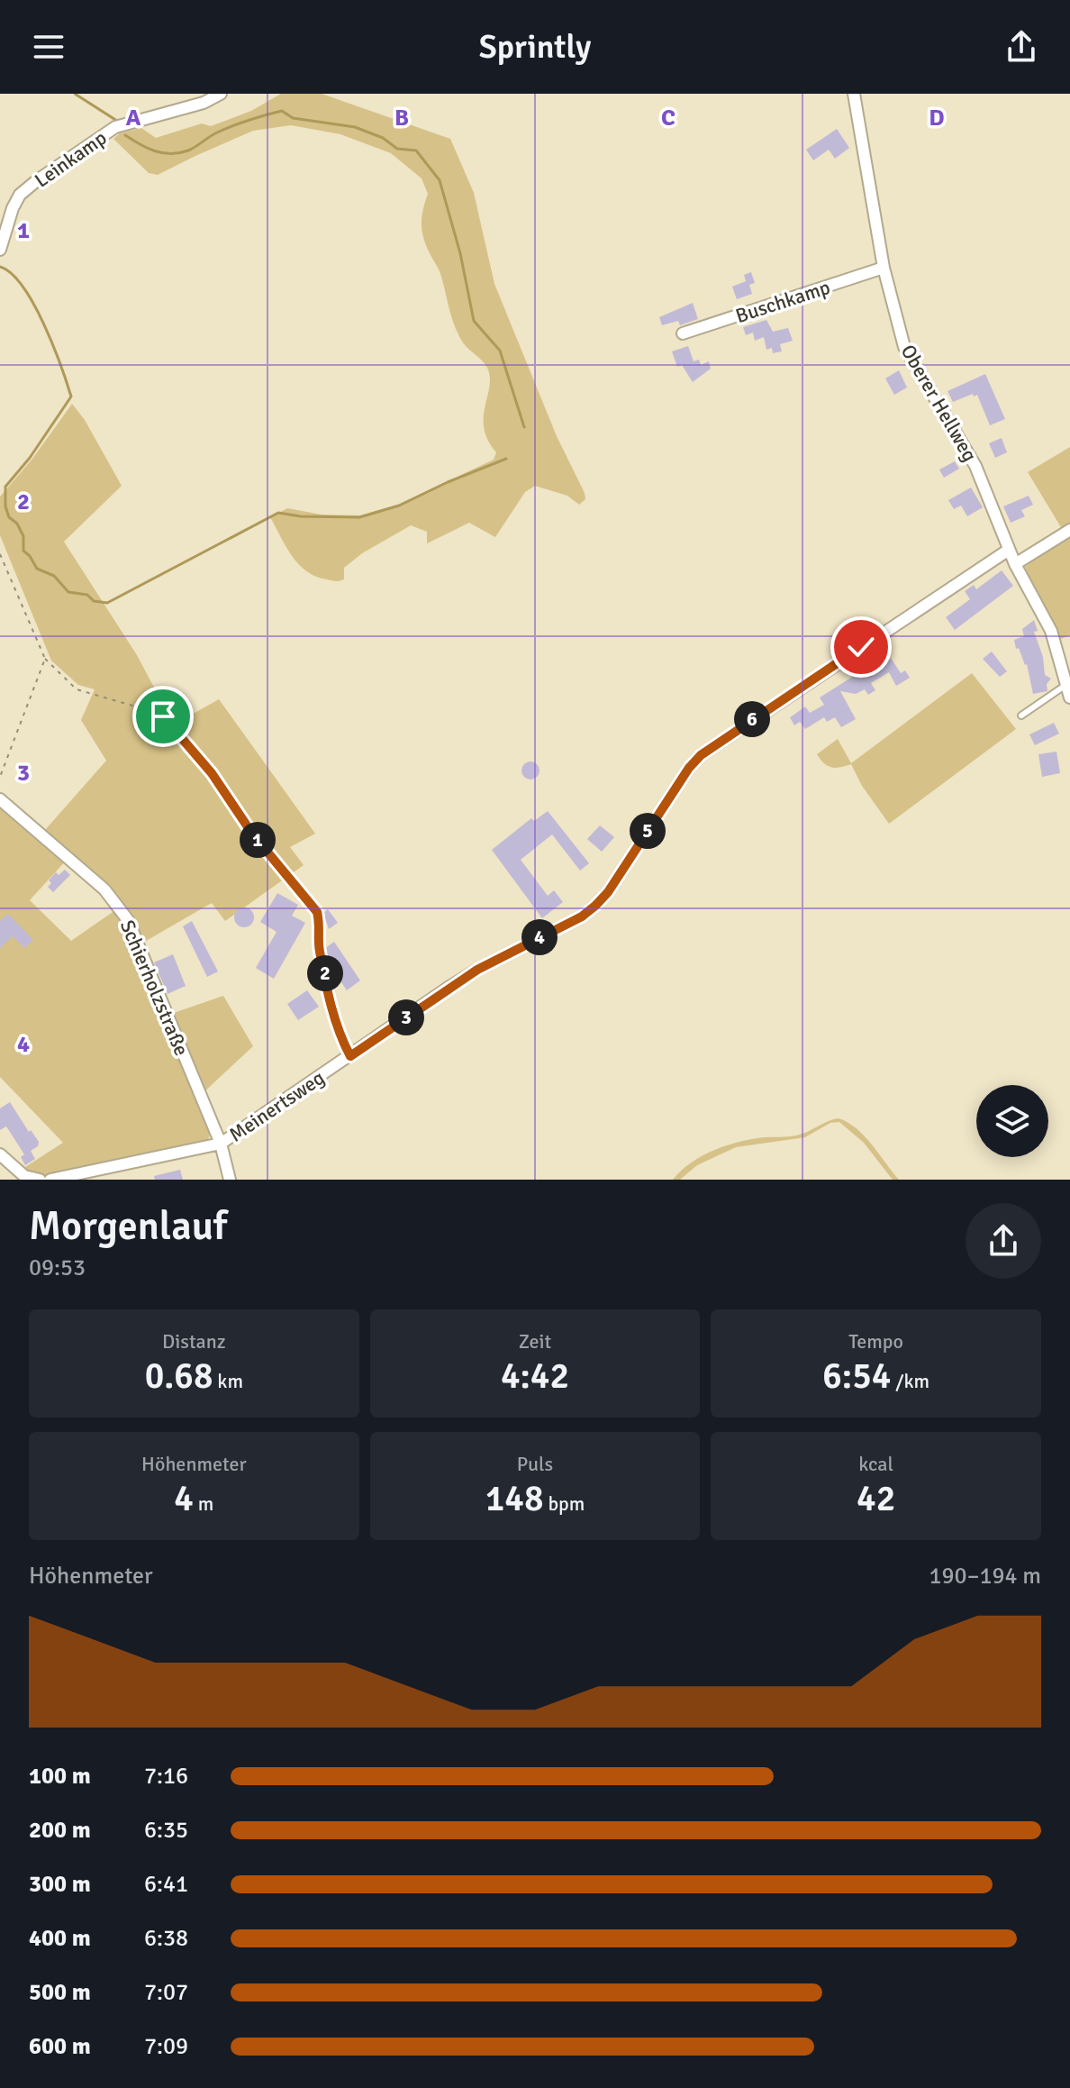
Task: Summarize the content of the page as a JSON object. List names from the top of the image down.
{
  "streets": {
    "street": [
      "Leinkamp",
      "Buschkamp",
      "Oberer Hellweg",
      "Schierholzstraße",
      "Meinertsweg"
    ]
  },
  "crossings": [
    ["Buschkamp", "Oberer Hellweg"],
    ["Oberer Hellweg", "Meinertsweg"],
    ["Schierholzstraße", "Meinertsweg"]
  ],
  "page": {
    "header": "Sprintly",
    "pins": [
      "6",
      "5",
      "1",
      "4",
      "2",
      "3"
    ],
    "heading": ["Morgenlauf", "09:53"],
    "stats": [
      ["Distanz", "0.68 km"],
      ["Zeit", "4:42"],
      ["Tempo", "6:54 /km"],
      ["Höhenmeter", "4 m"],
      ["Puls", "148 bpm"],
      ["kcal", "42"]
    ],
    "chart": ["Höhenmeter", "190–194 m"],
    "list": [
      {
        "name": "100 m",
        "note": "7:16"
      },
      {
        "name": "200 m",
        "note": "6:35"
      },
      {
        "name": "300 m",
        "note": "6:41"
      },
      {
        "name": "400 m",
        "note": "6:38"
      },
      {
        "name": "500 m",
        "note": "7:07"
      },
      {
        "name": "600 m",
        "note": "7:09"
      }
    ]
  },
  "grid": {
    "columns": [
      "A",
      "B",
      "C",
      "D"
    ],
    "rows": [
      "1",
      "2",
      "3",
      "4"
    ]
  }
}
